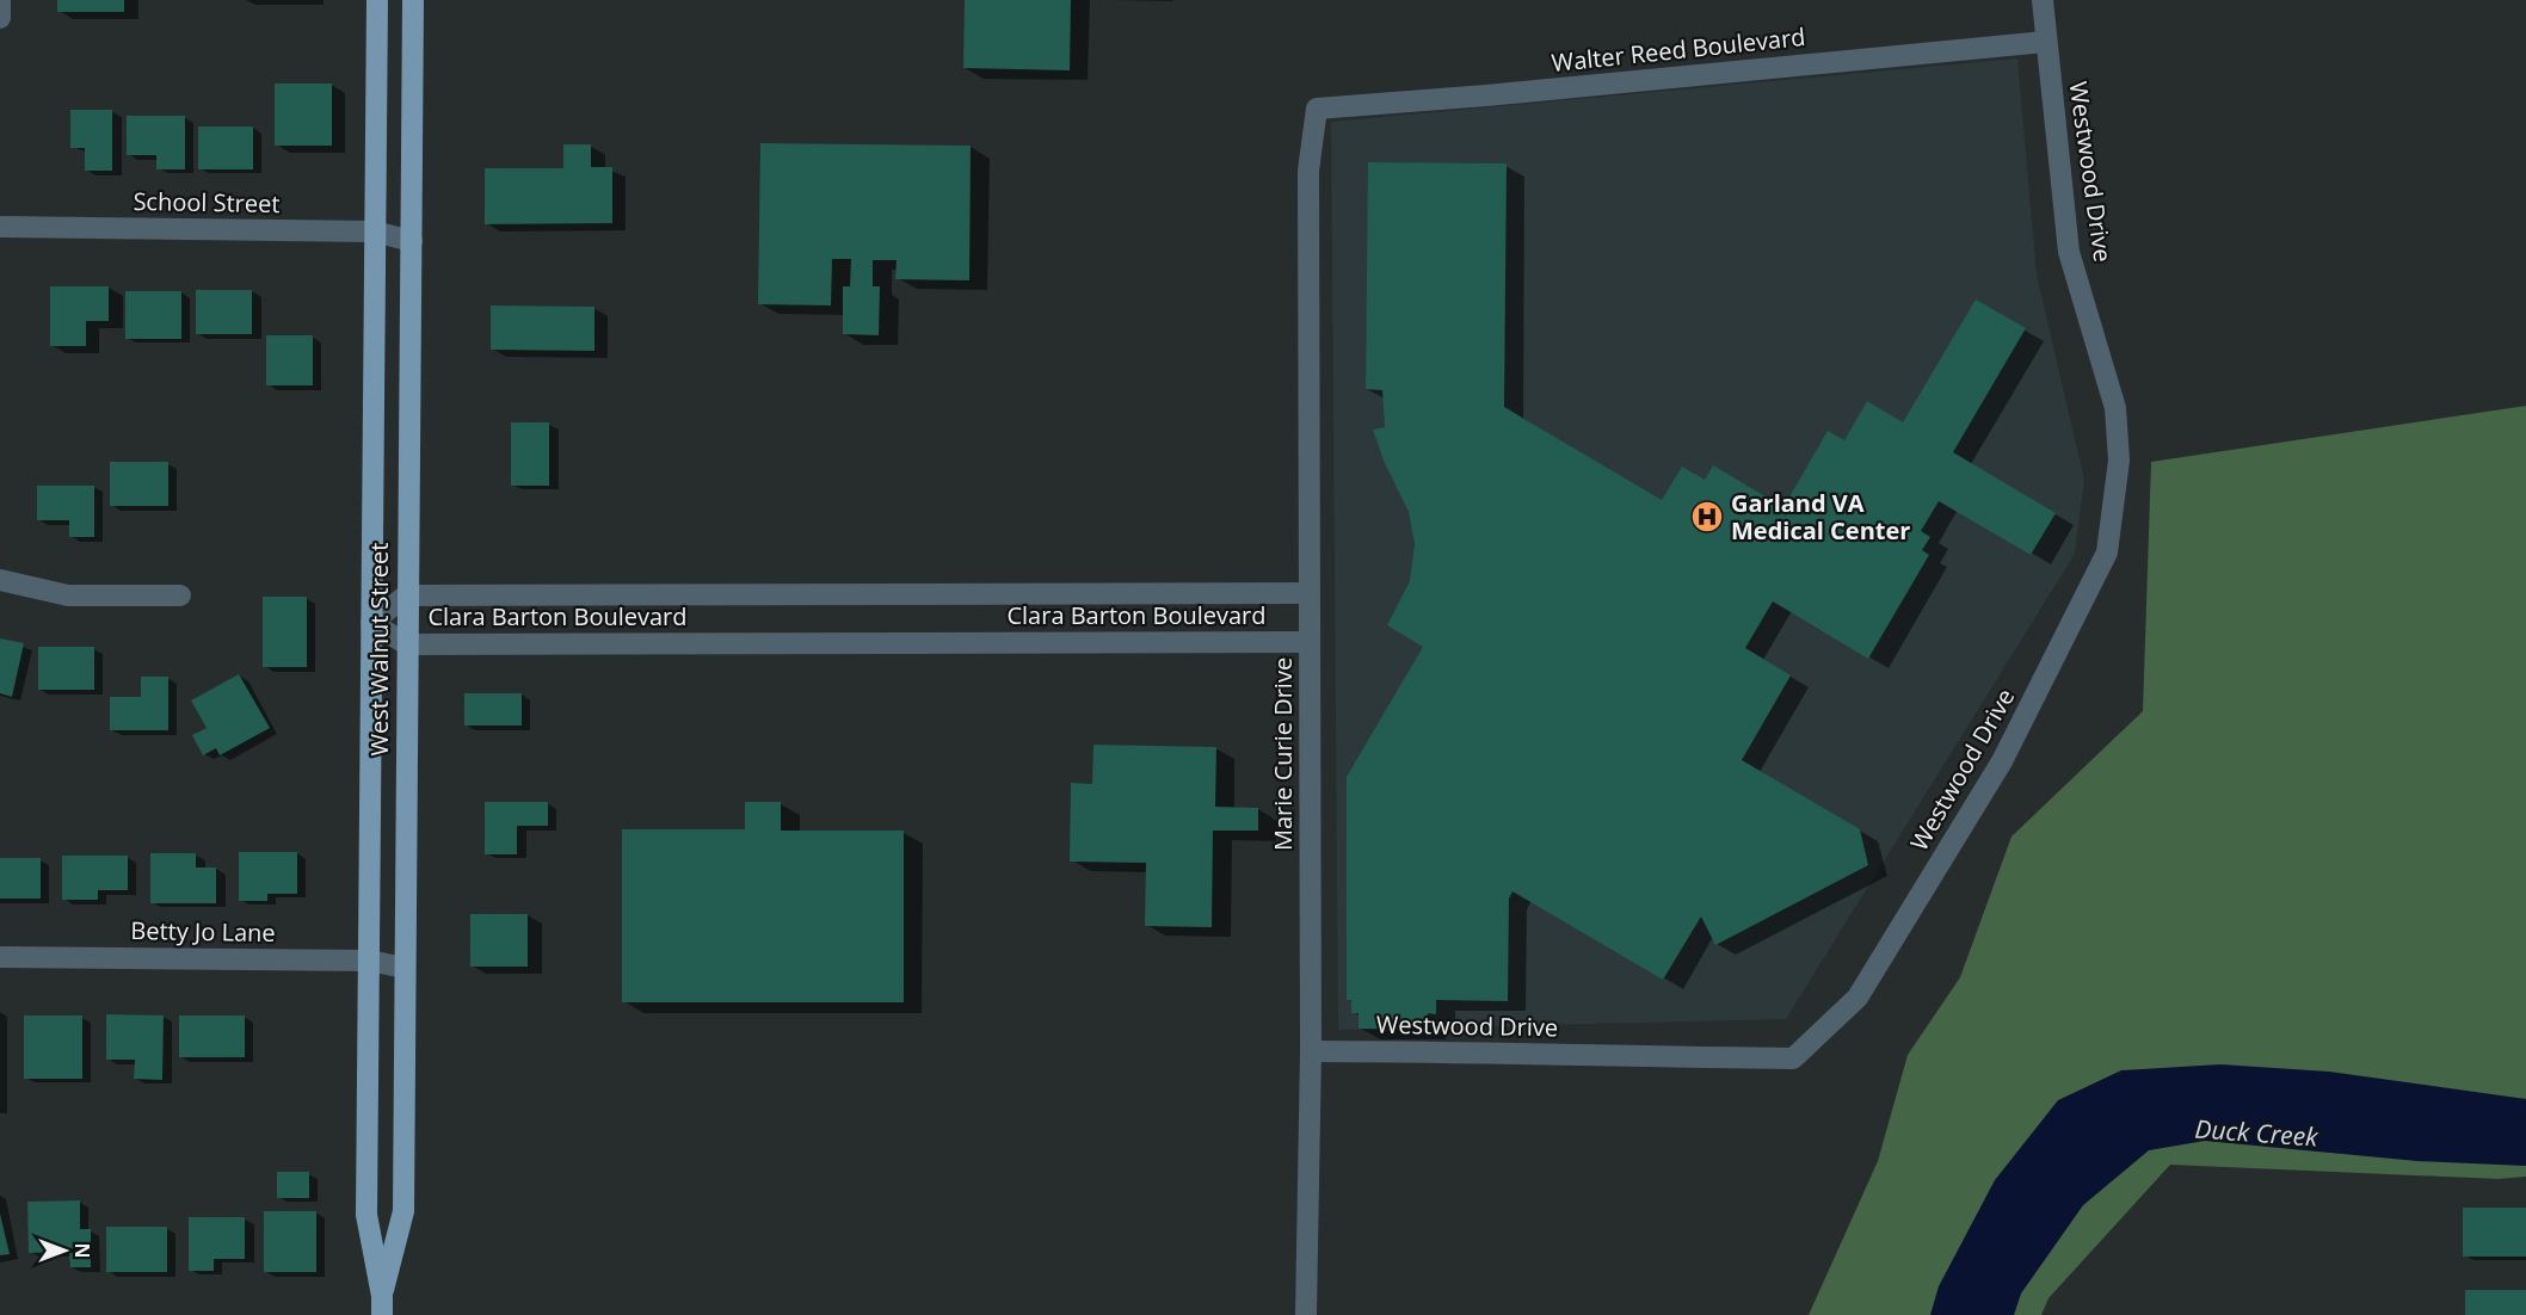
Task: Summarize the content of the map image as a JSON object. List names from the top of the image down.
{
  "streets": {
    "main road": ["West Walnut Street"],
    "street": [
      "Walter Reed Boulevard",
      "Westwood Drive",
      "School Street",
      "Clara Barton Boulevard",
      "Marie Curie Drive",
      "Betty Jo Lane"
    ]
  },
  "crossings": [
    ["Walter Reed Boulevard", "Westwood Drive"],
    ["Walter Reed Boulevard", "Marie Curie Drive"],
    ["Westwood Drive", "Marie Curie Drive"],
    ["School Street", "West Walnut Street"],
    ["Clara Barton Boulevard", "West Walnut Street"],
    ["Clara Barton Boulevard", "Marie Curie Drive"],
    ["West Walnut Street", "Betty Jo Lane"]
  ],
  "water": ["Duck Creek"],
  "places": {
    "hospital": ["Garland VA Medical Center"]
  },
  "north": "right"
}
